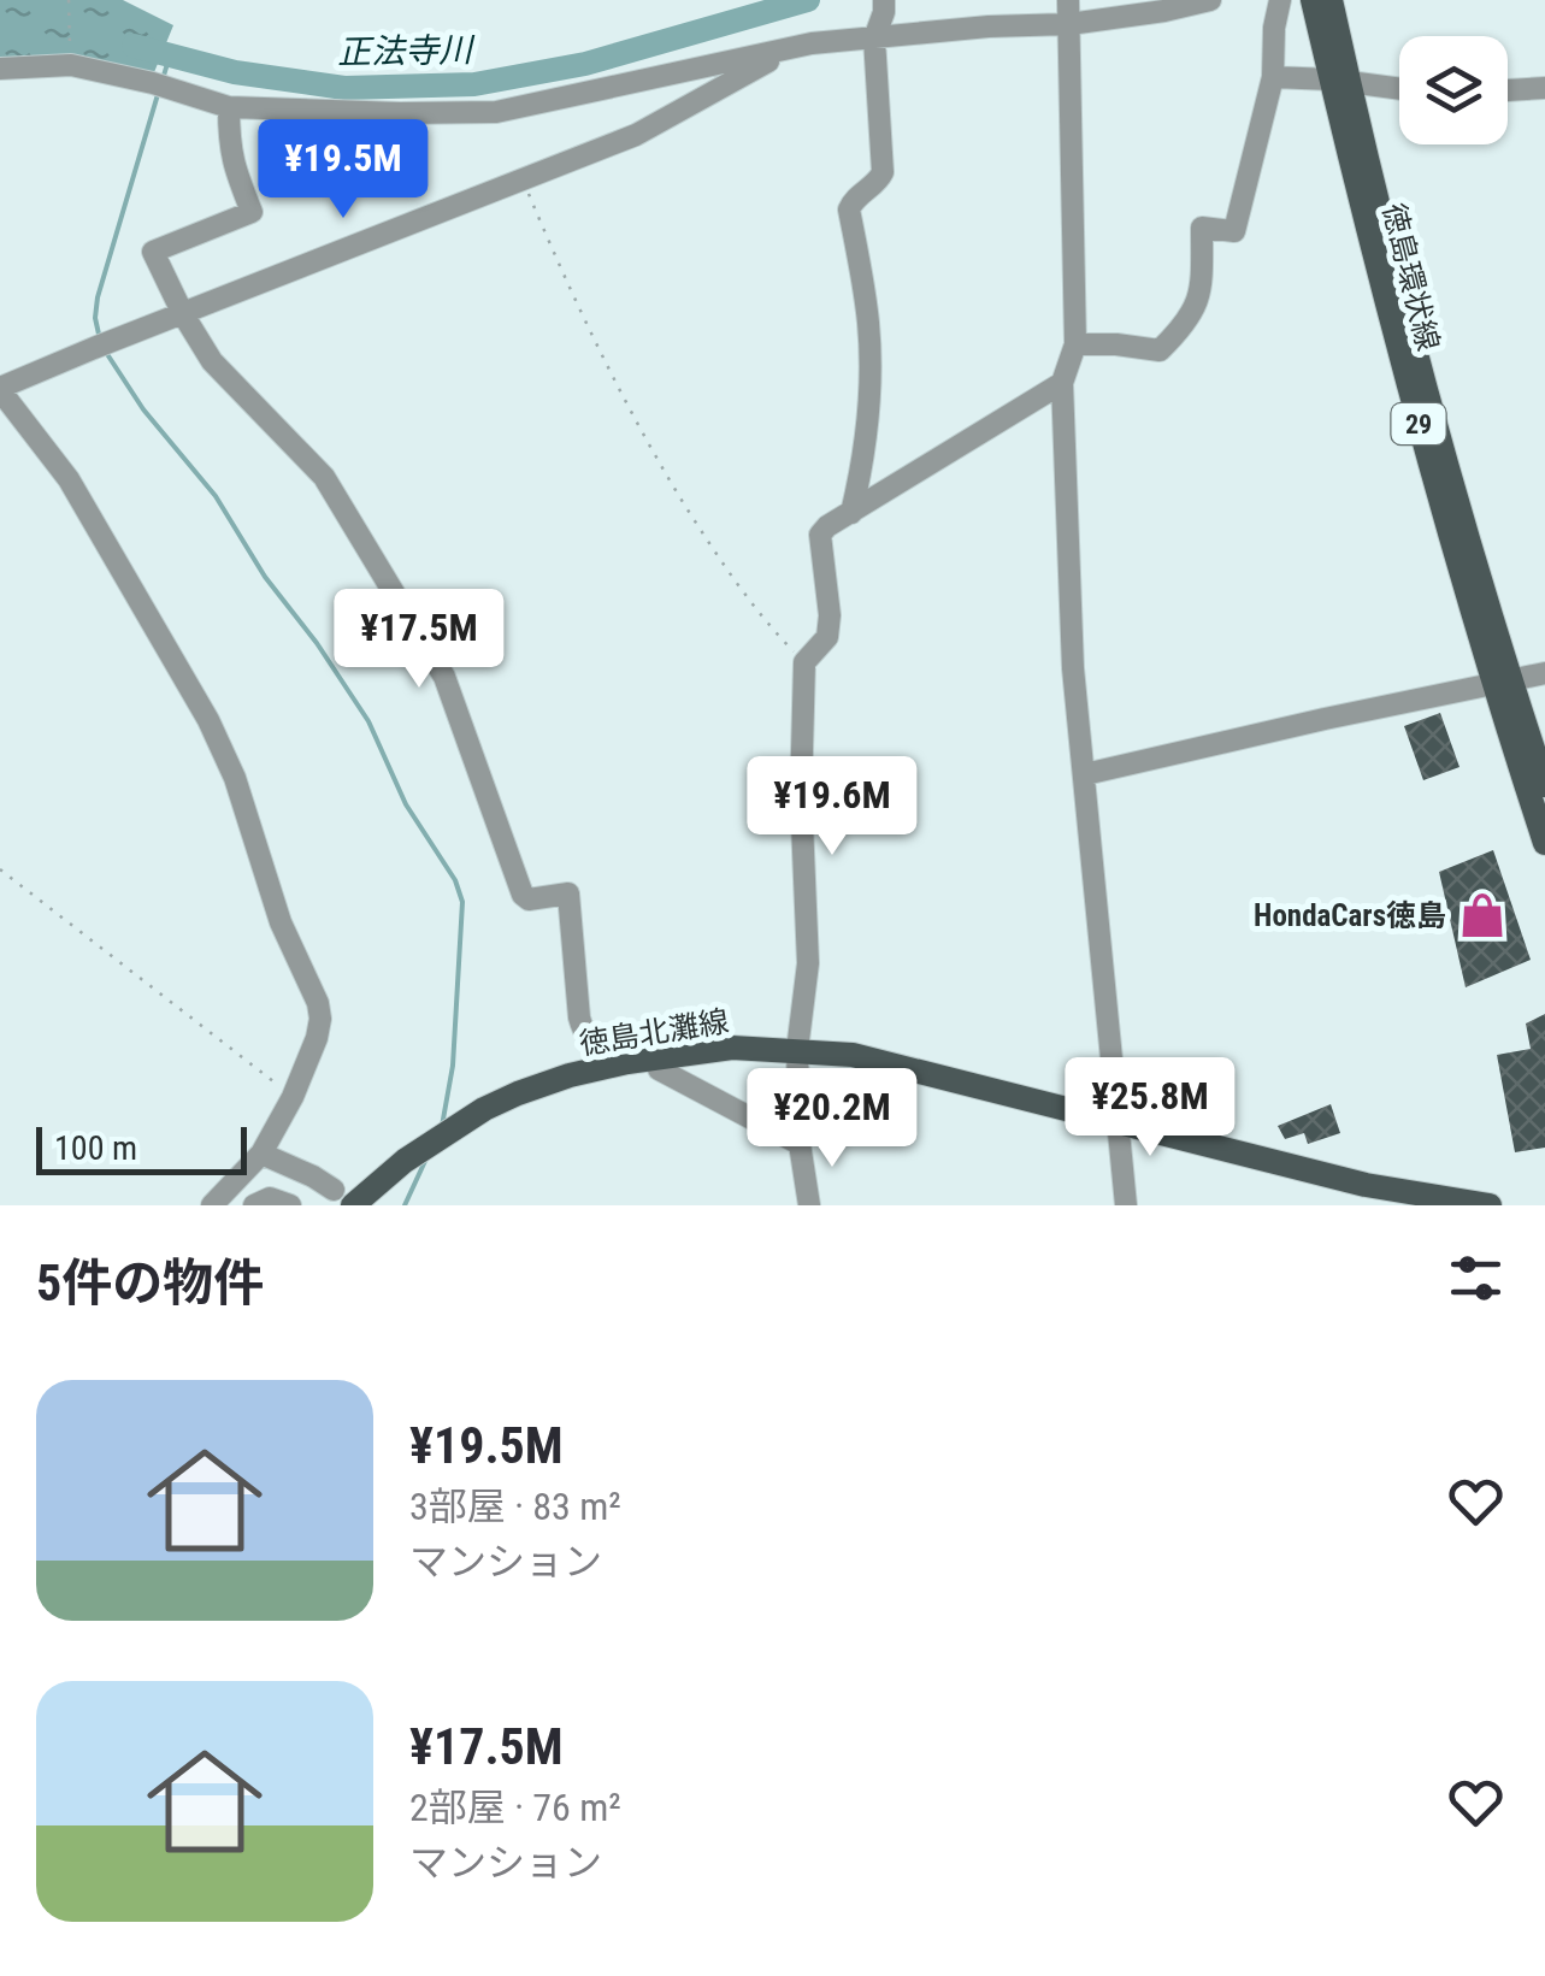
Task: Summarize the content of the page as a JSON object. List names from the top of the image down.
{
  "streets": {
    "main road": ["徳島環状線", "29", "徳島北灘線"]
  },
  "water": ["正法寺川"],
  "places": {
    "shop": ["HondaCars徳島"]
  },
  "scale_bar": "100 m",
  "page": {
    "price": [
      "¥19.5M",
      "¥17.5M",
      "¥19.6M",
      "¥25.8M",
      "¥20.2M"
    ],
    "scale": "100 m",
    "heading": "5件の物件",
    "list": [
      {
        "name": "¥19.5M",
        "note": "3部屋 · 83 m² · マンション"
      },
      {
        "name": "¥17.5M",
        "note": "2部屋 · 76 m² · マンション"
      }
    ]
  }
}
